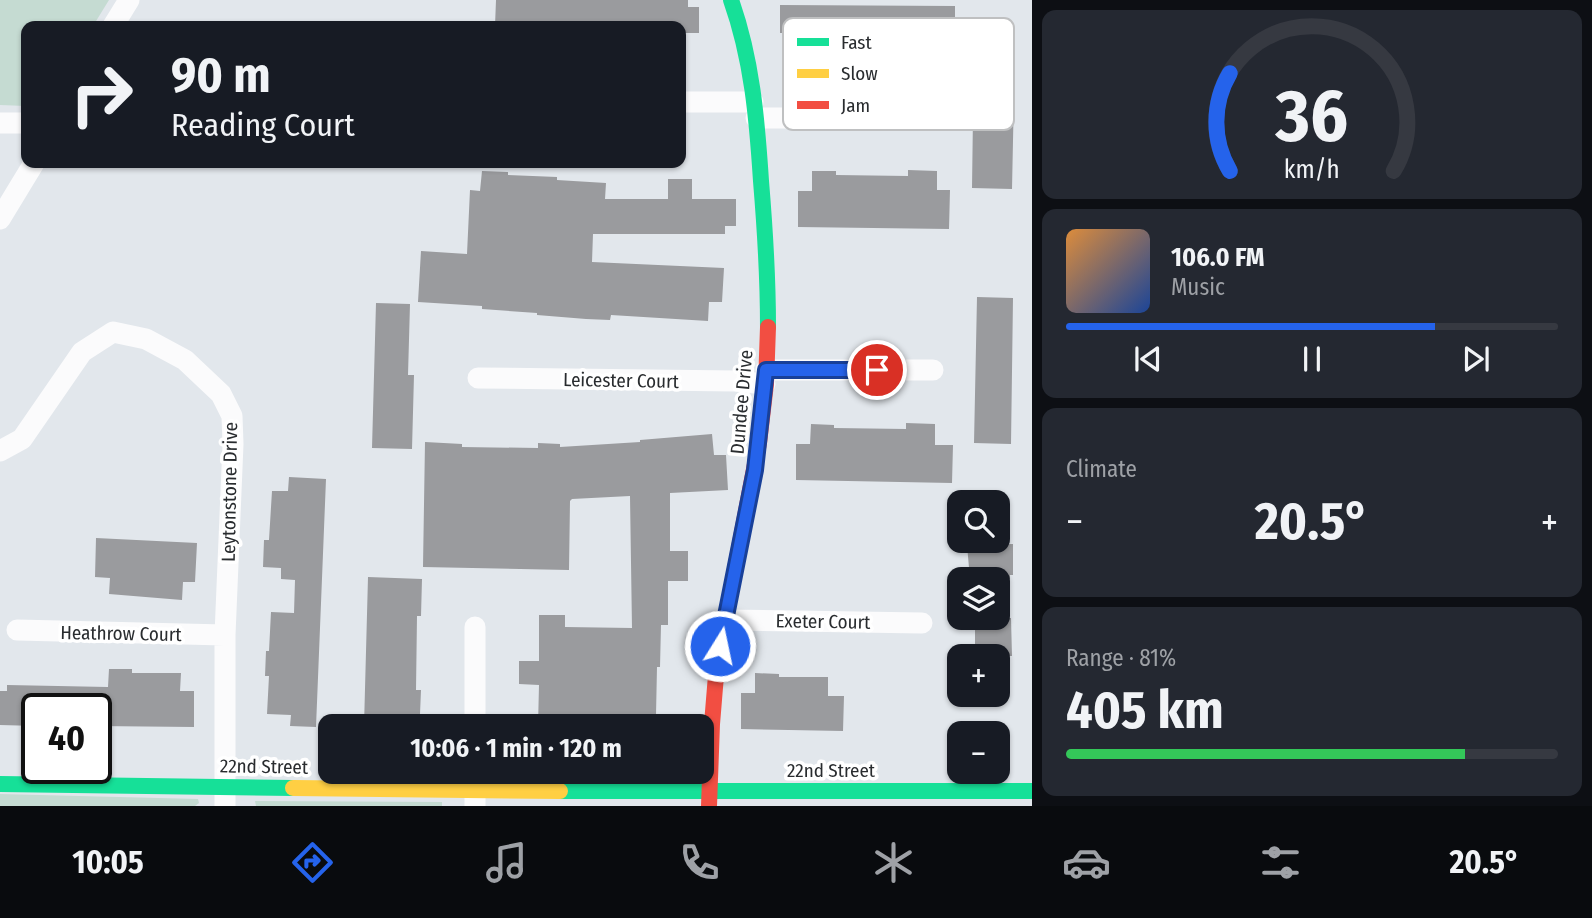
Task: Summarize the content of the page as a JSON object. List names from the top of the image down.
{
  "streets": {
    "street": [
      "Leicester Court",
      "Dundee Drive",
      "Leytonstone Drive",
      "Exeter Court",
      "Heathrow Court",
      "22nd Street"
    ]
  },
  "crossings": [
    ["Leicester Court", "Dundee Drive"],
    ["Dundee Drive", "Exeter Court"],
    ["Dundee Drive", "22nd Street"],
    ["Leytonstone Drive", "Heathrow Court"],
    ["Leytonstone Drive", "22nd Street"]
  ],
  "legend": ["Fast", "Slow", "Jam"],
  "page": {
    "turn": ["90 m", "Reading Court"],
    "song": ["106.0 FM", "Music"],
    "tile": [
      "Climate",
      ["Range · 81%", "405 km"]
    ],
    "map_buttons": ["+", "−"],
    "heat": ["−", "20.5°", "+"],
    "limit": "40",
    "trip": "10:06 · 1 min · 120 m",
    "tabs": ["10:05", "20.5°"],
    "gauge": ["36", "km/h"]
  }
}
